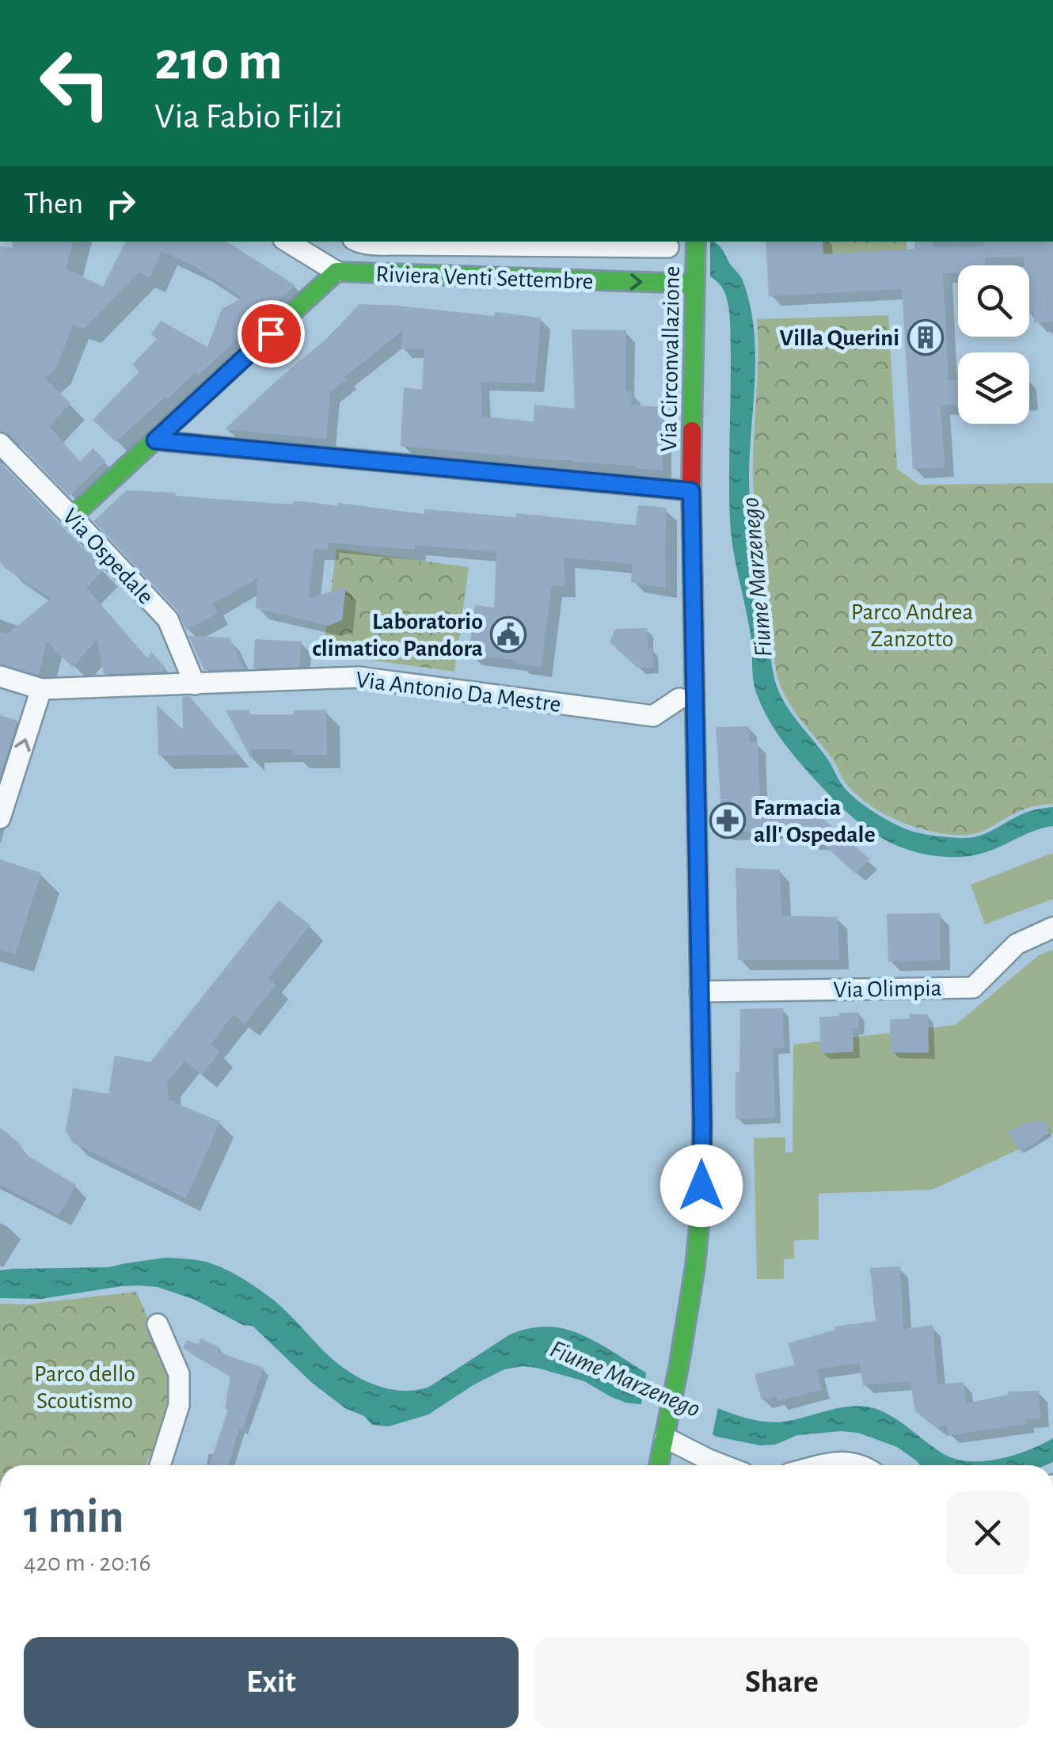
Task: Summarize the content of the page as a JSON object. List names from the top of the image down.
{
  "streets": {
    "street": [
      "Riviera Venti Settembre",
      "Via Circonvallazione",
      "Via Ospedale",
      "Via Antonio Da Mestre",
      "Via Olimpia"
    ]
  },
  "crossings": [
    ["Riviera Venti Settembre", "Via Circonvallazione"],
    ["Via Circonvallazione", "Via Olimpia"],
    ["Via Ospedale", "Via Antonio Da Mestre"]
  ],
  "water": ["Fiume Marzenego"],
  "parks": ["Parco Andrea Zanzotto", "Parco dello Scoutismo"],
  "places": {
    "building": ["Villa Querini"],
    "public building": ["Laboratorio climatico Pandora"],
    "pharmacy": ["Farmacia all' Ospedale"]
  },
  "page": {
    "turn": ["210 m", "Via Fabio Filzi"],
    "then": "Then",
    "heading": ["1 min", "420 m · 20:16"],
    "buttons": ["Exit", "Share"]
  }
}
